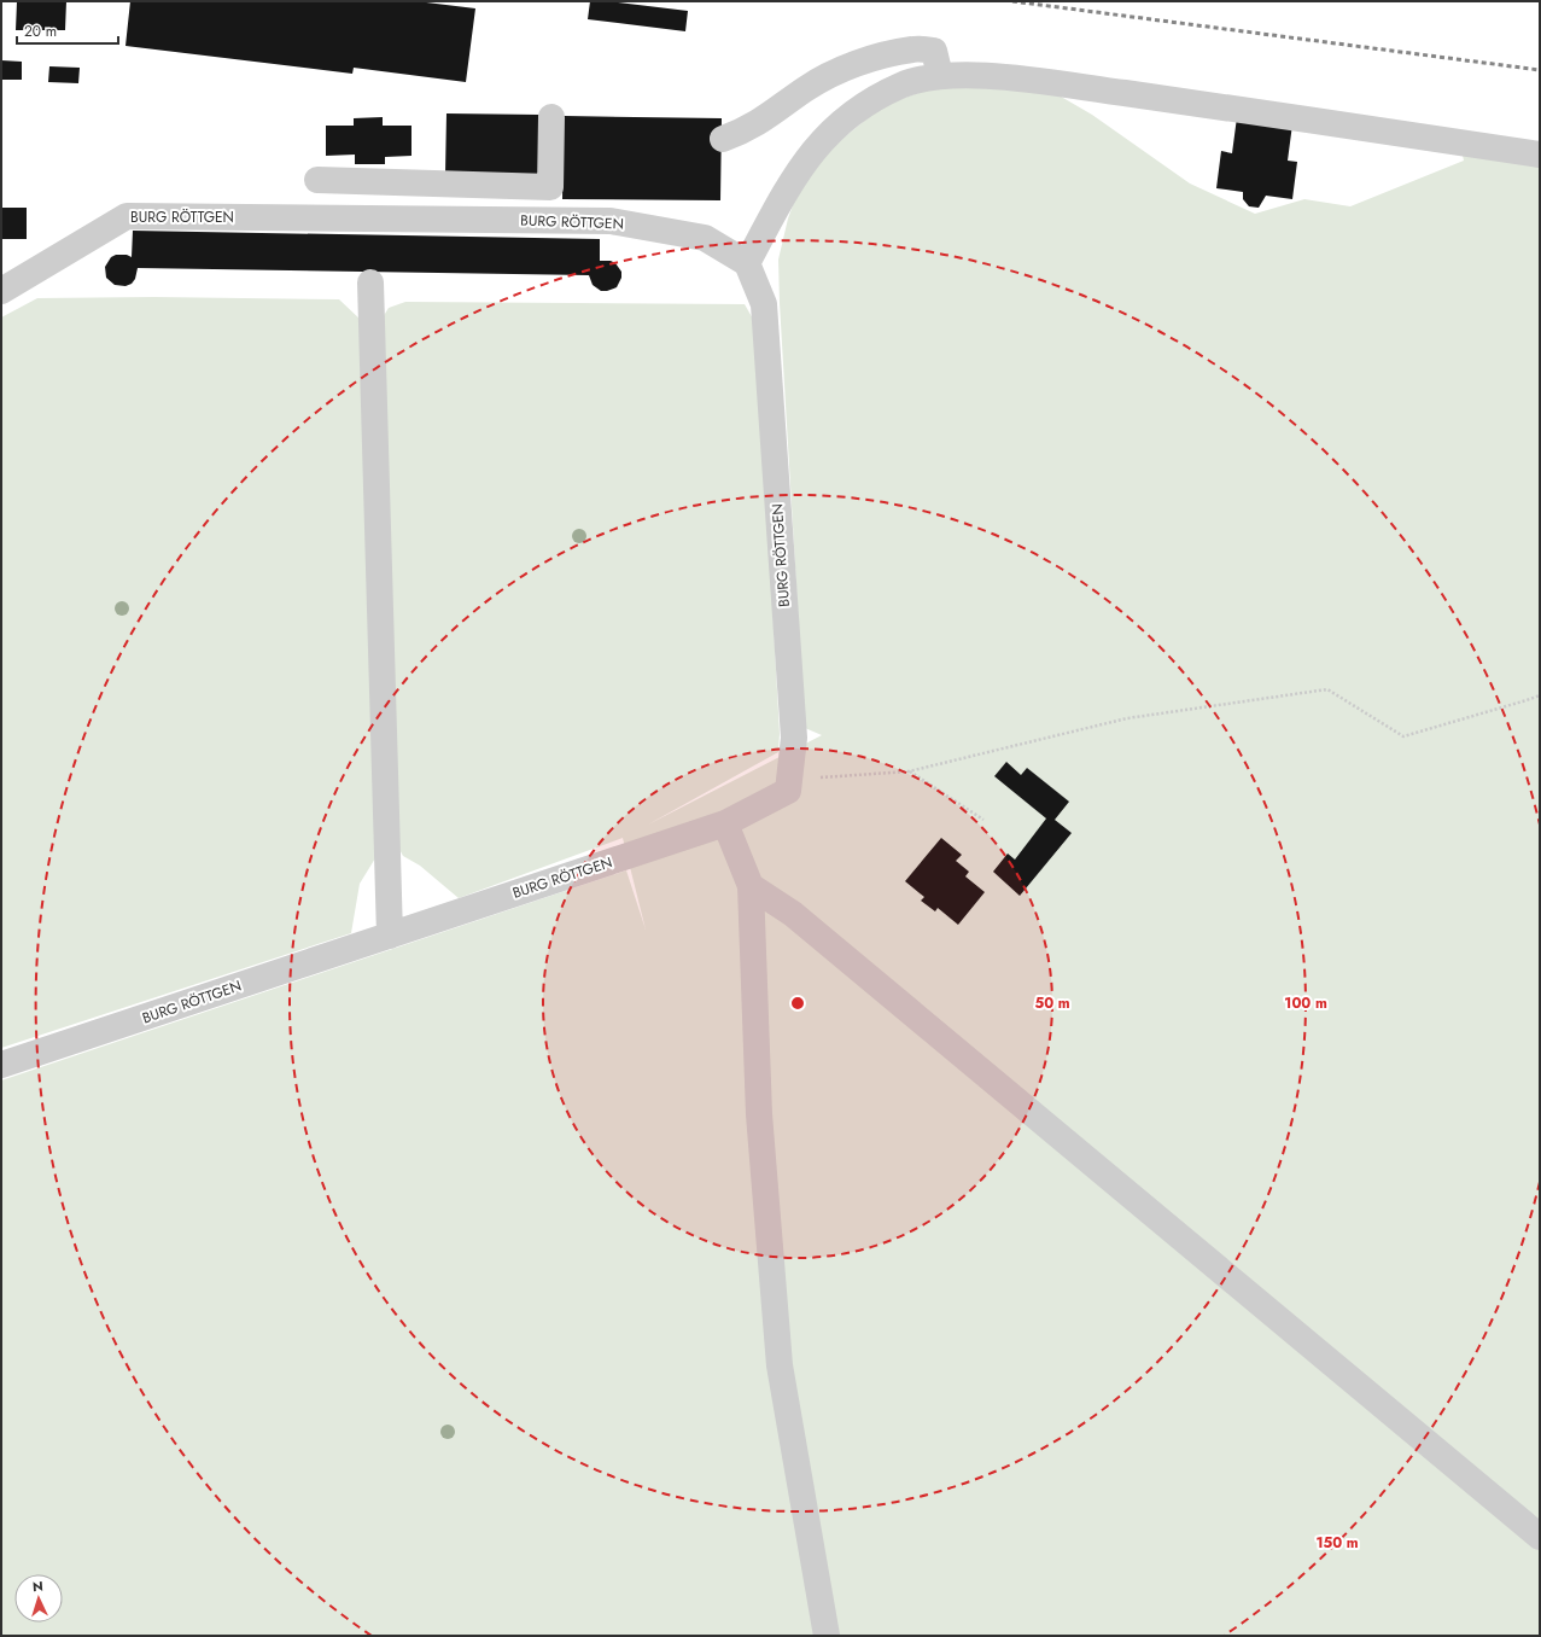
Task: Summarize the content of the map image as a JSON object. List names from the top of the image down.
{
  "streets": {
    "lane": ["BURG RÖTTGEN"]
  },
  "scale_bar": "20 m",
  "north": "top",
  "rings": ["50 m", "100 m", "150 m"]
}
